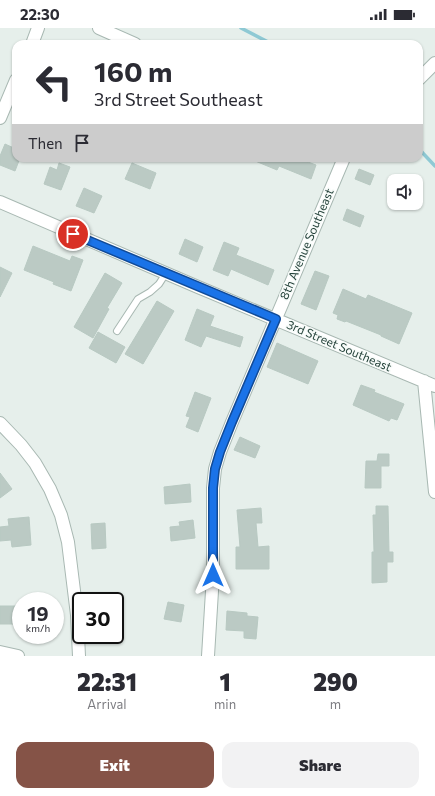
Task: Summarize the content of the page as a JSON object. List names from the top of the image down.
{
  "streets": {
    "street": ["8th Avenue Southeast", "3rd Street Southeast"]
  },
  "crossings": [
    ["8th Avenue Southeast", "3rd Street Southeast"]
  ],
  "page": {
    "status": "22:30",
    "turn": ["160 m", "3rd Street Southeast"],
    "then": "Then",
    "speed": "19 km/h",
    "limit": "30",
    "eta": [
      "22:31",
      "Arrival",
      "1",
      "min",
      "290",
      "m"
    ],
    "buttons": ["Exit", "Share"]
  }
}
